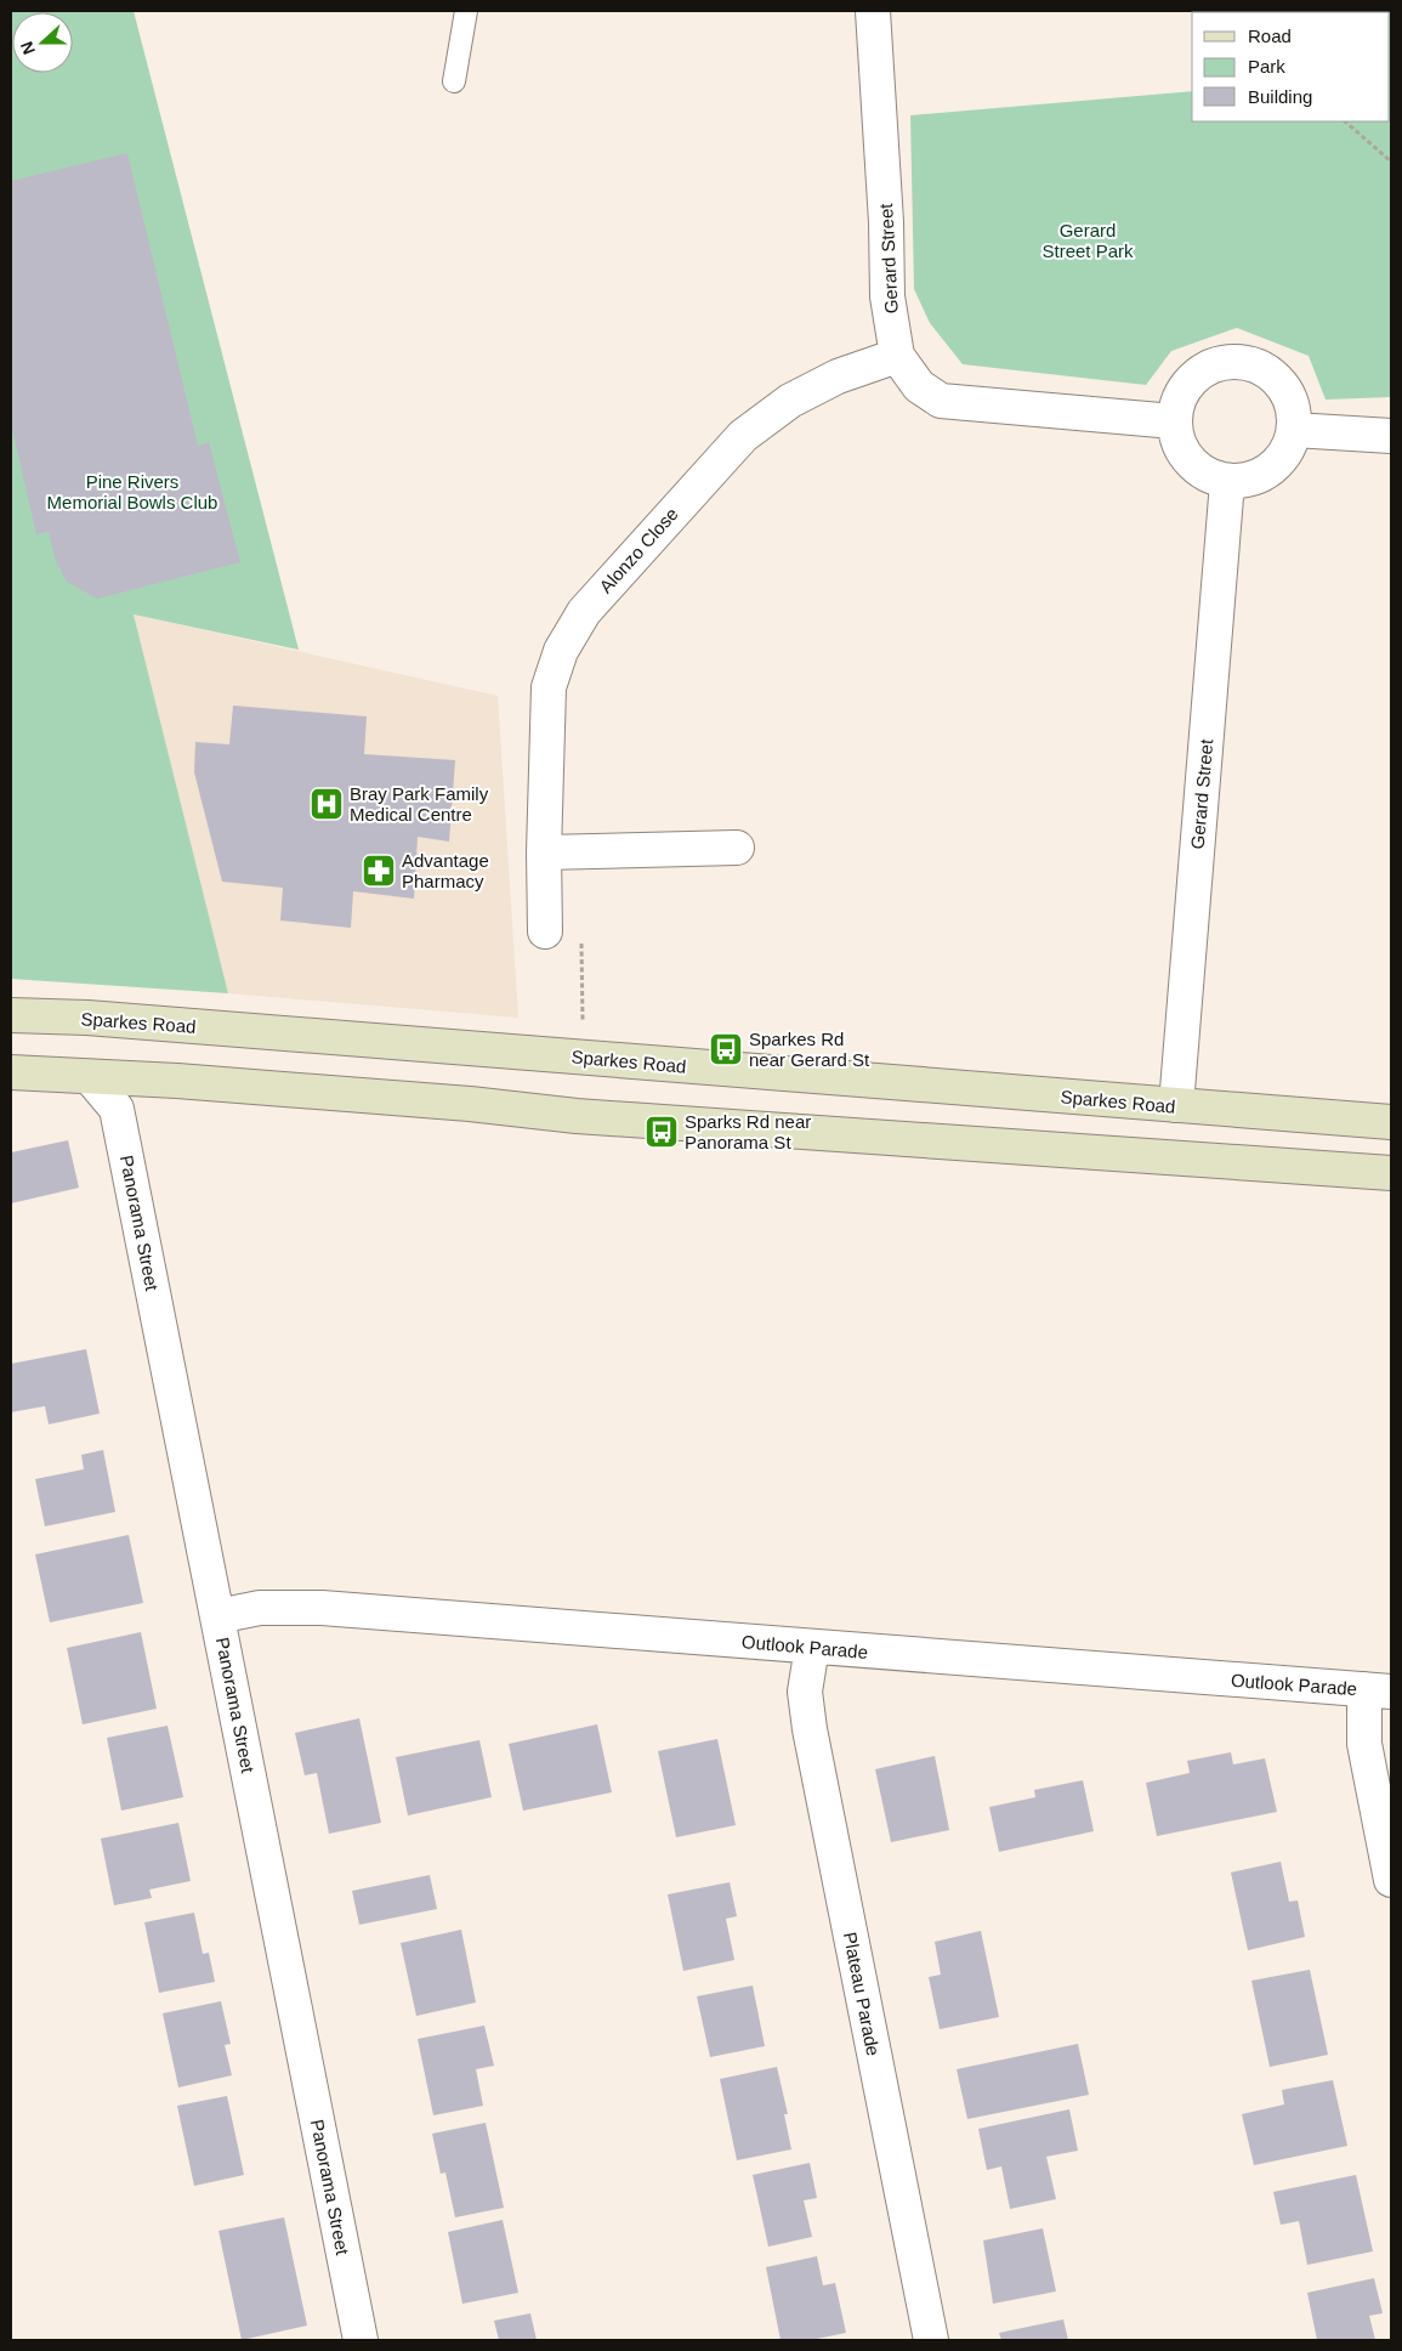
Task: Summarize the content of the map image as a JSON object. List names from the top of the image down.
{
  "streets": {
    "street": [
      "Gerard Street",
      "Alonzo Close",
      "Sparkes Road",
      "Panorama Street",
      "Outlook Parade",
      "Plateau Parade"
    ]
  },
  "crossings": [
    ["Gerard Street", "Alonzo Close"],
    ["Gerard Street", "Sparkes Road"],
    ["Panorama Street", "Outlook Parade"],
    ["Outlook Parade", "Plateau Parade"]
  ],
  "parks": ["Gerard Street Park", "Pine Rivers Memorial Bowls Club"],
  "places": {
    "hospital": ["Bray Park Family Medical Centre"],
    "pharmacy": ["Advantage Pharmacy"],
    "bus stop": ["Sparkes Rd near Gerard St", "Sparks Rd near Panorama St"]
  },
  "legend": ["Road", "Park", "Building"],
  "north": "left"
}
